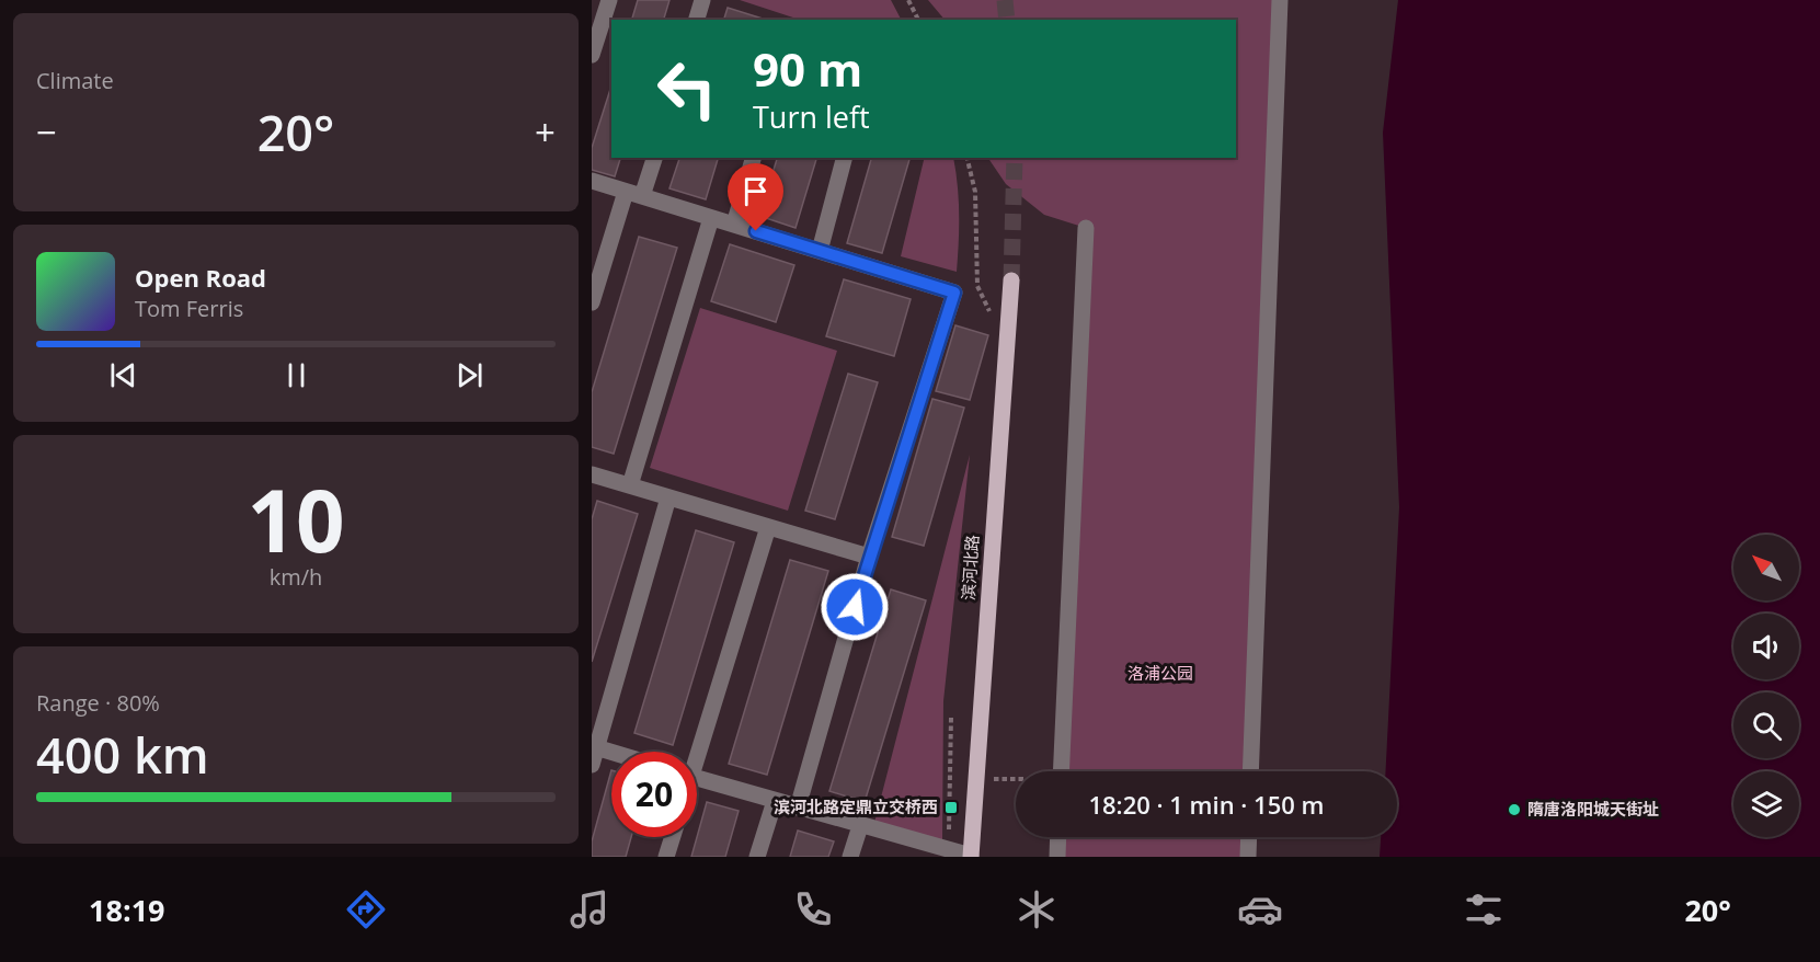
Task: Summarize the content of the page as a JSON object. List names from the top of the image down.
{
  "streets": {
    "main road": ["滨河北路"]
  },
  "parks": ["洛浦公园"],
  "places": {
    "transit": ["滨河北路定鼎立交桥西"],
    "other": ["隋唐洛阳城天街址"]
  },
  "north": "top left",
  "page": {
    "tile": [
      "Climate",
      ["10", "km/h"],
      ["Range · 80%", "400 km"]
    ],
    "turn": ["90 m", "Turn left"],
    "heat": ["−", "20°", "+"],
    "song": ["Open Road", "Tom Ferris"],
    "limit": "20",
    "trip": "18:20 · 1 min · 150 m",
    "tabs": ["18:19", "20°"]
  }
}
